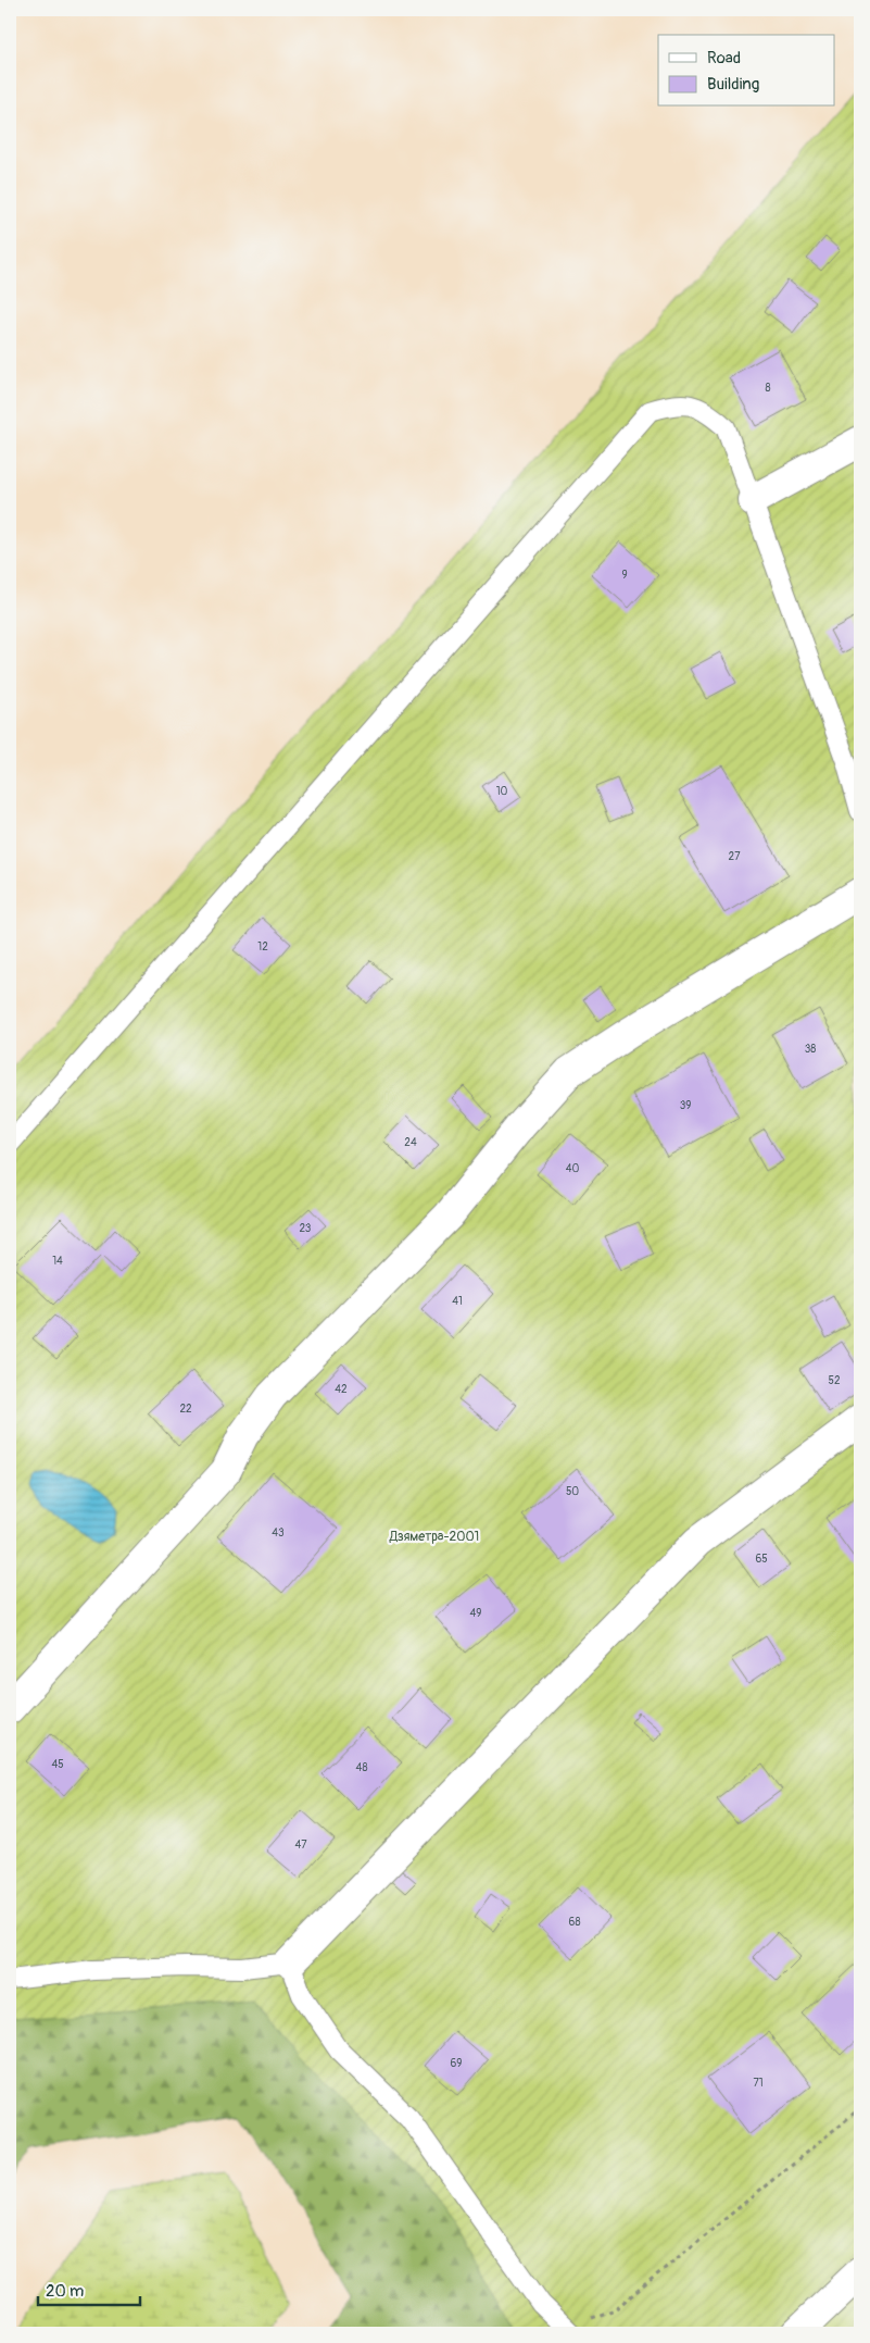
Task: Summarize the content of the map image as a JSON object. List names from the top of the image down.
{
  "parks": ["Дзяметра-2001"],
  "house_numbers": [
    "8",
    "9",
    "10",
    "27",
    "12",
    "38",
    "39",
    "24",
    "40",
    "23",
    "14",
    "41",
    "52",
    "42",
    "22",
    "50",
    "43",
    "65",
    "49",
    "45",
    "48",
    "47",
    "68",
    "69",
    "71"
  ],
  "legend": ["Road", "Building"],
  "scale_bar": "20 m"
}
